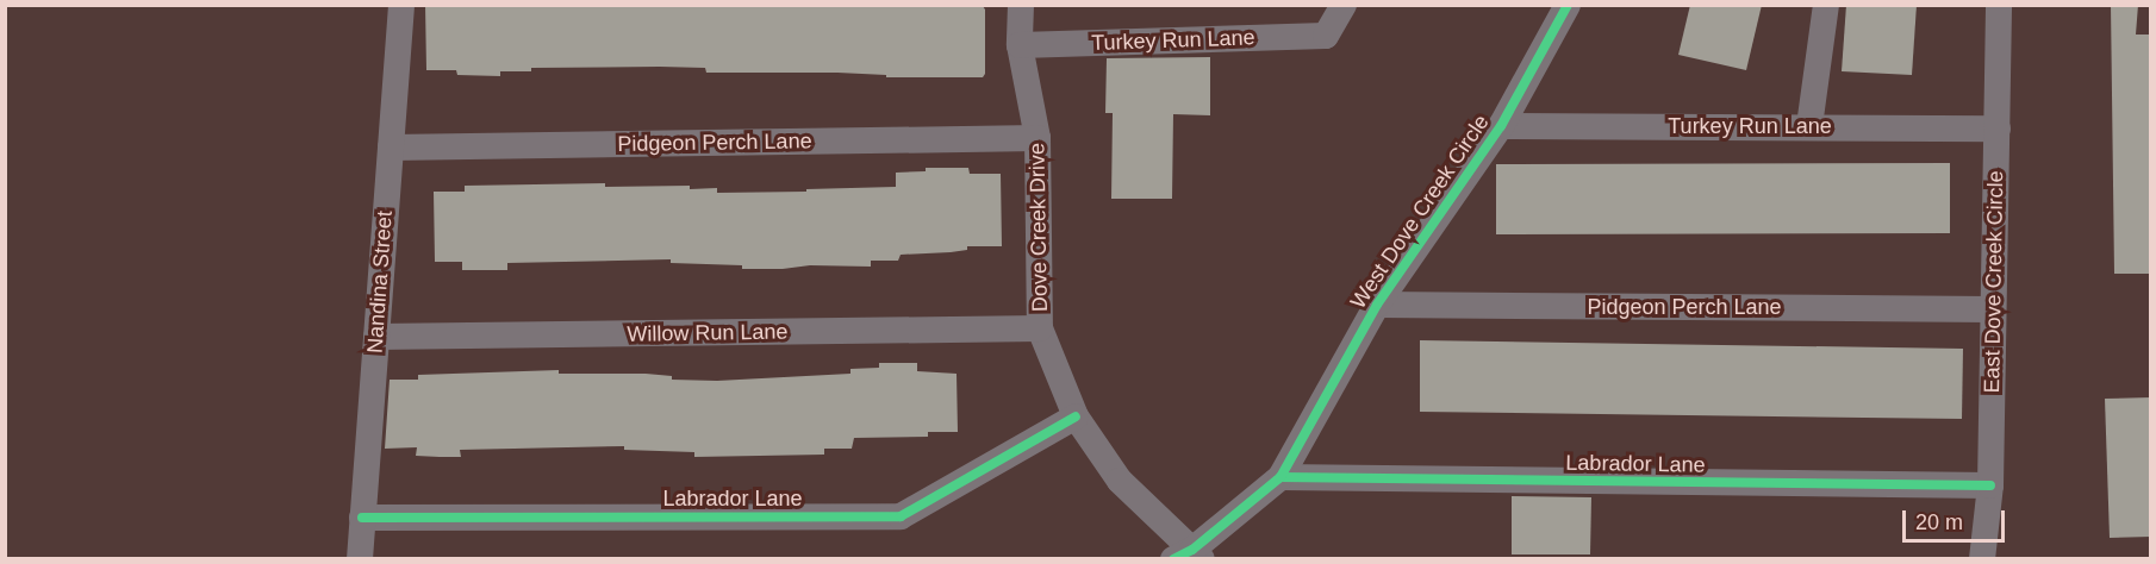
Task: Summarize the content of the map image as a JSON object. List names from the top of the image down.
{
  "streets": {
    "street": [
      "Turkey Run Lane",
      "Pidgeon Perch Lane",
      "West Dove Creek Circle",
      "Dove Creek Drive",
      "Nandina Street",
      "East Dove Creek Circle",
      "Willow Run Lane",
      "Labrador Lane"
    ]
  },
  "crossings": [
    ["Turkey Run Lane", "West Dove Creek Circle"],
    ["Turkey Run Lane", "Dove Creek Drive"],
    ["Turkey Run Lane", "East Dove Creek Circle"],
    ["Pidgeon Perch Lane", "West Dove Creek Circle"],
    ["Pidgeon Perch Lane", "Dove Creek Drive"],
    ["Pidgeon Perch Lane", "Nandina Street"],
    ["Pidgeon Perch Lane", "East Dove Creek Circle"],
    ["West Dove Creek Circle", "Dove Creek Drive"],
    ["West Dove Creek Circle", "Labrador Lane"],
    ["Dove Creek Drive", "Willow Run Lane"],
    ["Dove Creek Drive", "Labrador Lane"],
    ["Nandina Street", "Willow Run Lane"],
    ["Nandina Street", "Labrador Lane"],
    ["East Dove Creek Circle", "Labrador Lane"]
  ],
  "scale_bar": "20 m"
}
